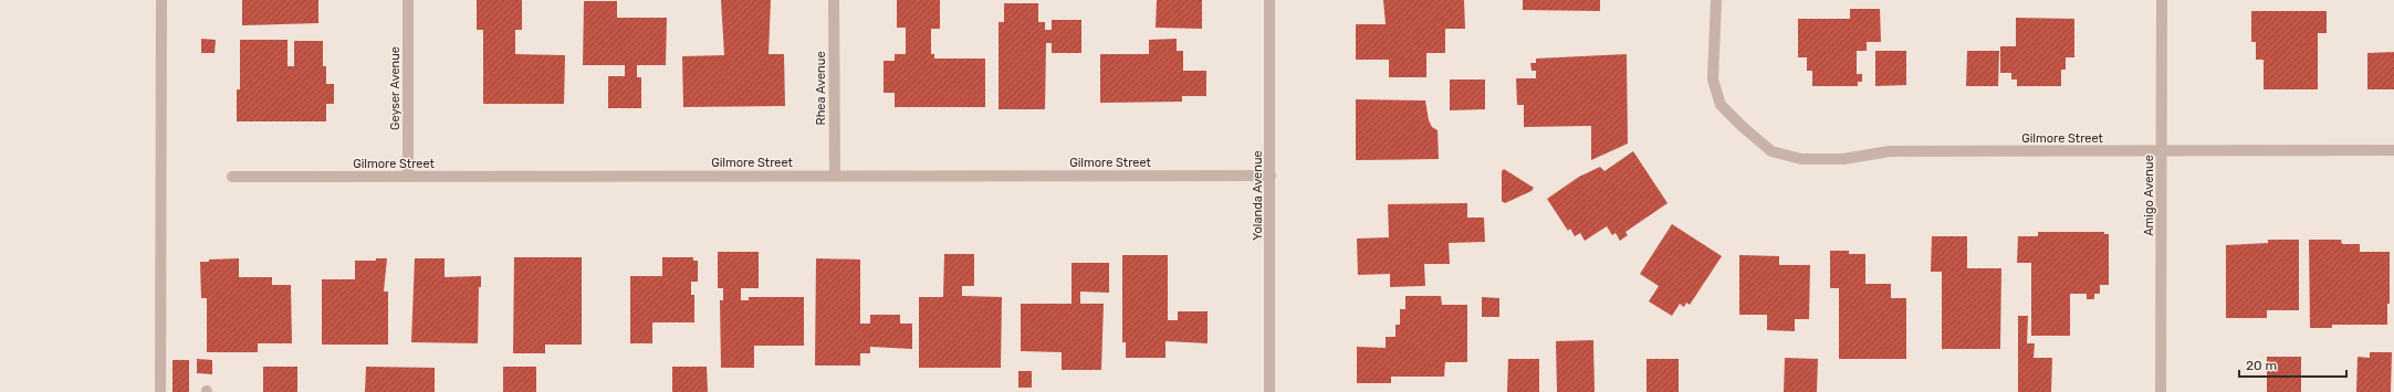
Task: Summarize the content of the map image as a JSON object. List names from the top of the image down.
{
  "streets": {
    "street": [
      "Geyser Avenue",
      "Rhea Avenue",
      "Gilmore Street",
      "Yolanda Avenue",
      "Amigo Avenue"
    ]
  },
  "crossings": [
    ["Geyser Avenue", "Gilmore Street"],
    ["Rhea Avenue", "Gilmore Street"],
    ["Gilmore Street", "Yolanda Avenue"],
    ["Gilmore Street", "Amigo Avenue"]
  ],
  "scale_bar": "20 m"
}
